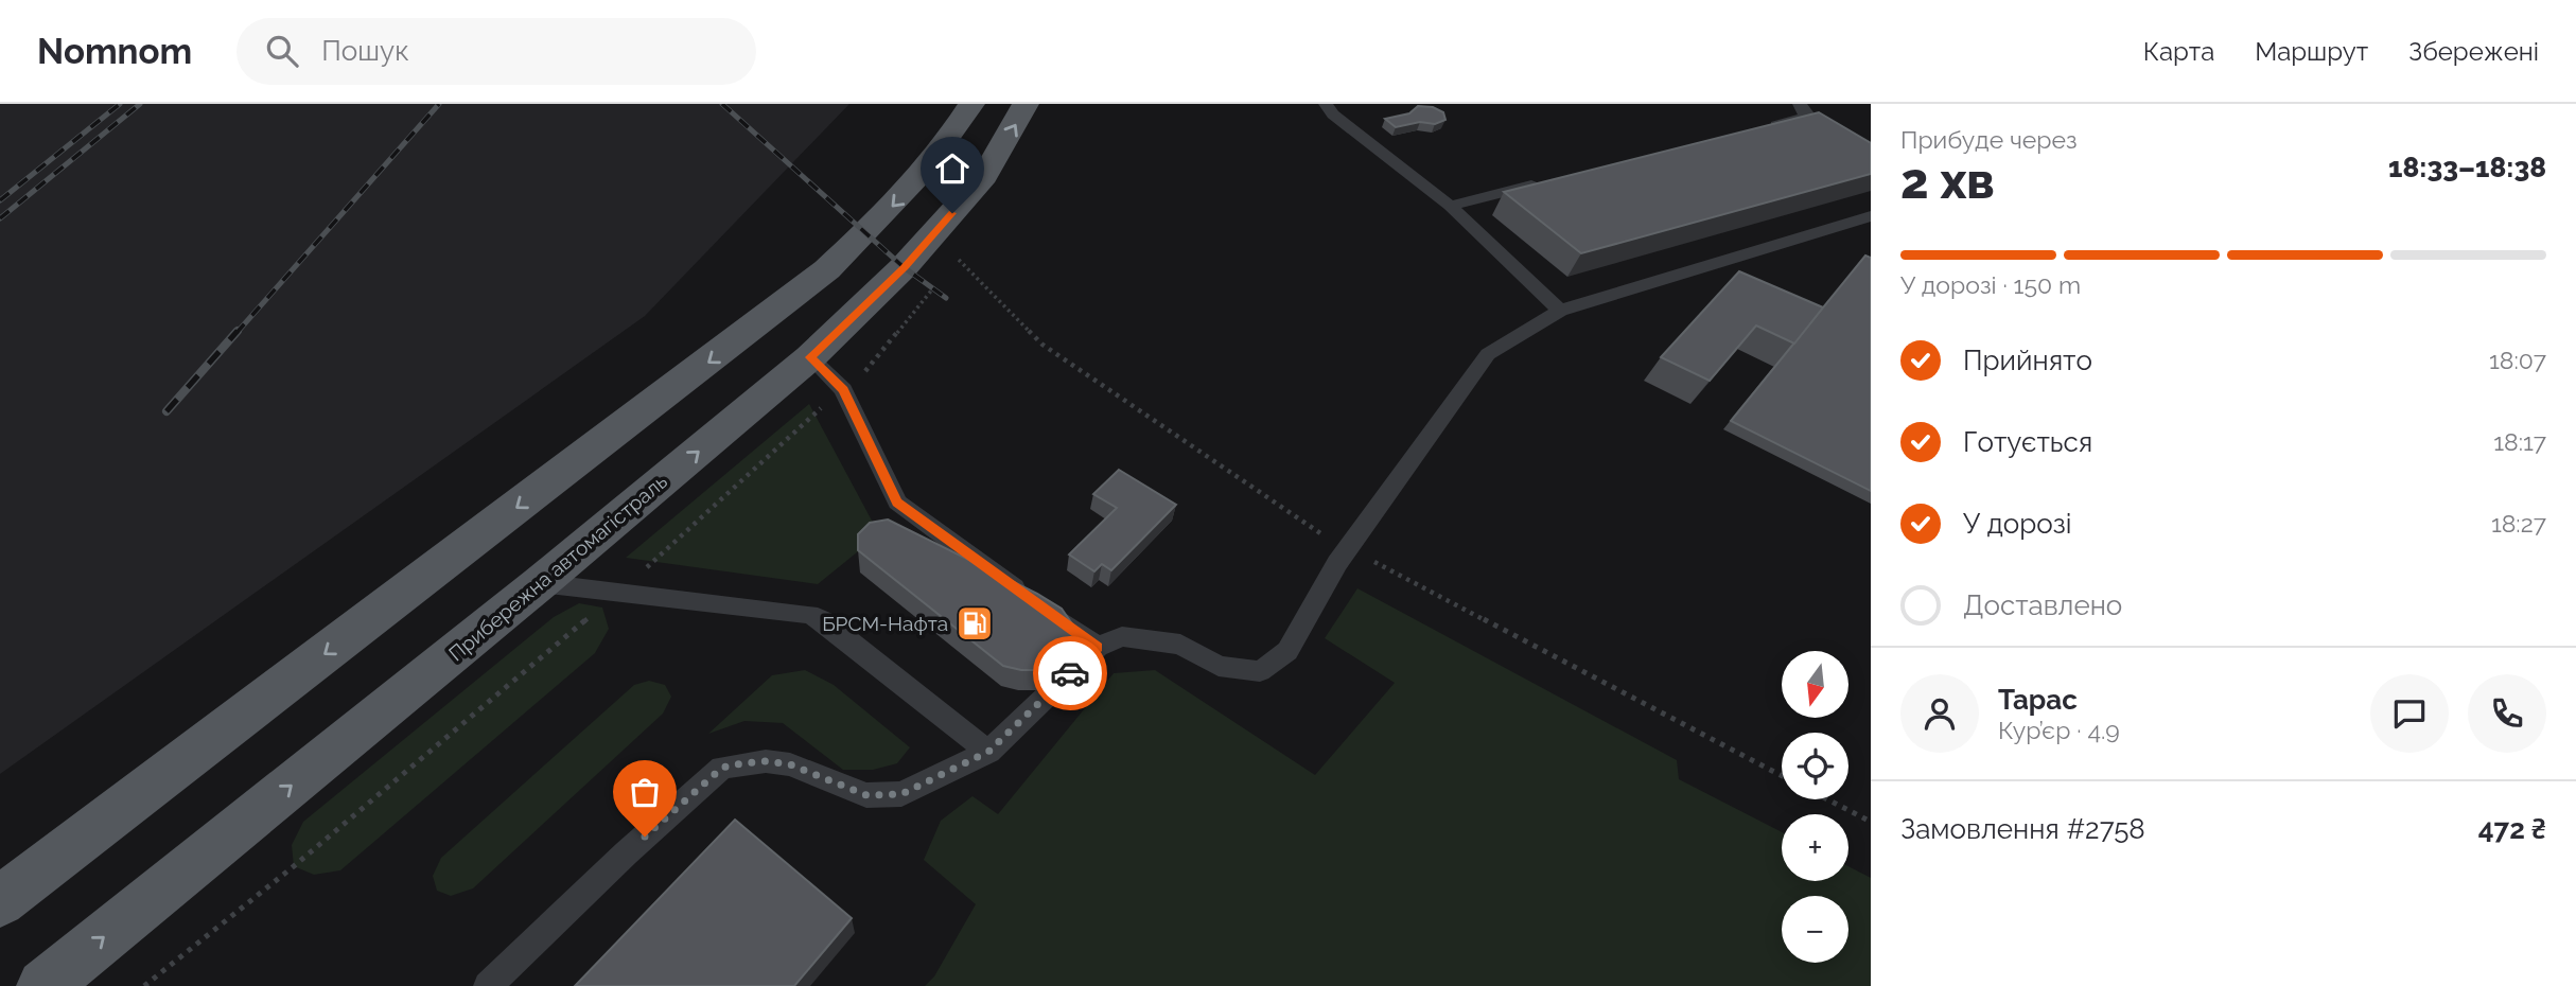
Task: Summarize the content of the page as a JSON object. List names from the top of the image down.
{
  "streets": {
    "main road": ["Прибережна автомагістраль"]
  },
  "places": {
    "fuel station": ["БРСМ-Нафта"]
  },
  "north": "bottom",
  "page": {
    "header": "Nomnom",
    "search": "Пошук",
    "nav": ["Карта", "Маршрут", "Збережені"],
    "heading": ["2 хв", "Прибуде через", "18:33–18:38"],
    "panel": [
      "Тарас",
      "Кур’єр · 4.9",
      "Замовлення #2758",
      "472 ₴"
    ],
    "bar": "У дорозі · 150 m",
    "list": [
      ["Прийнято", "18:07"],
      ["Готується", "18:17"],
      ["У дорозі", "18:27"],
      "Доставлено"
    ],
    "map_buttons": ["+", "−"]
  }
}
